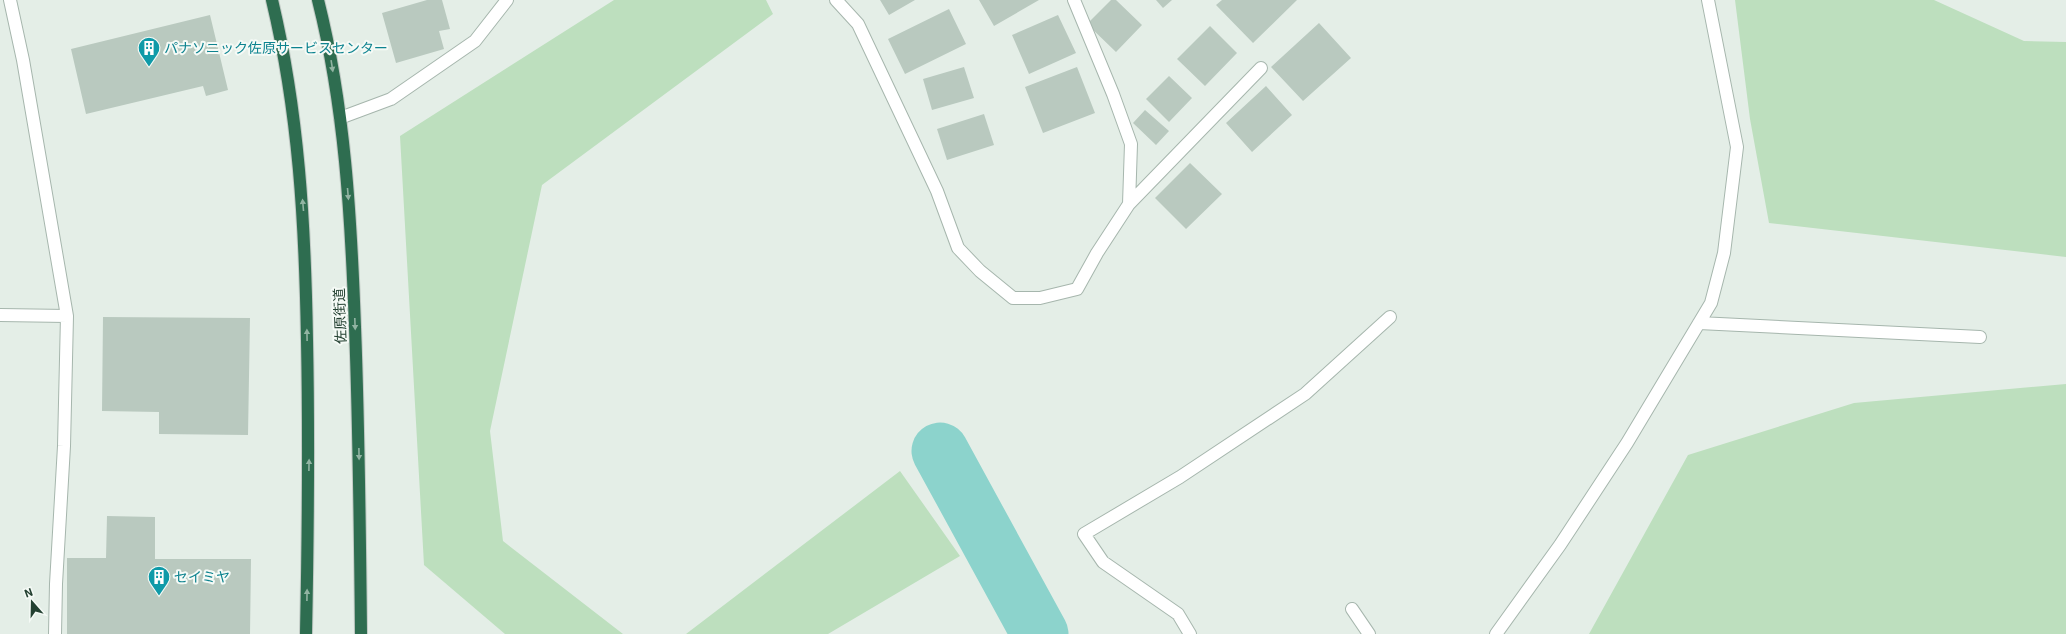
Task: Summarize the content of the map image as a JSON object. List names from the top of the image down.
{
  "streets": {
    "highway": ["佐原街道"]
  },
  "places": {
    "building": ["パナソニック佐原サービスセンター", "セイミヤ"]
  },
  "north": "top"
}
